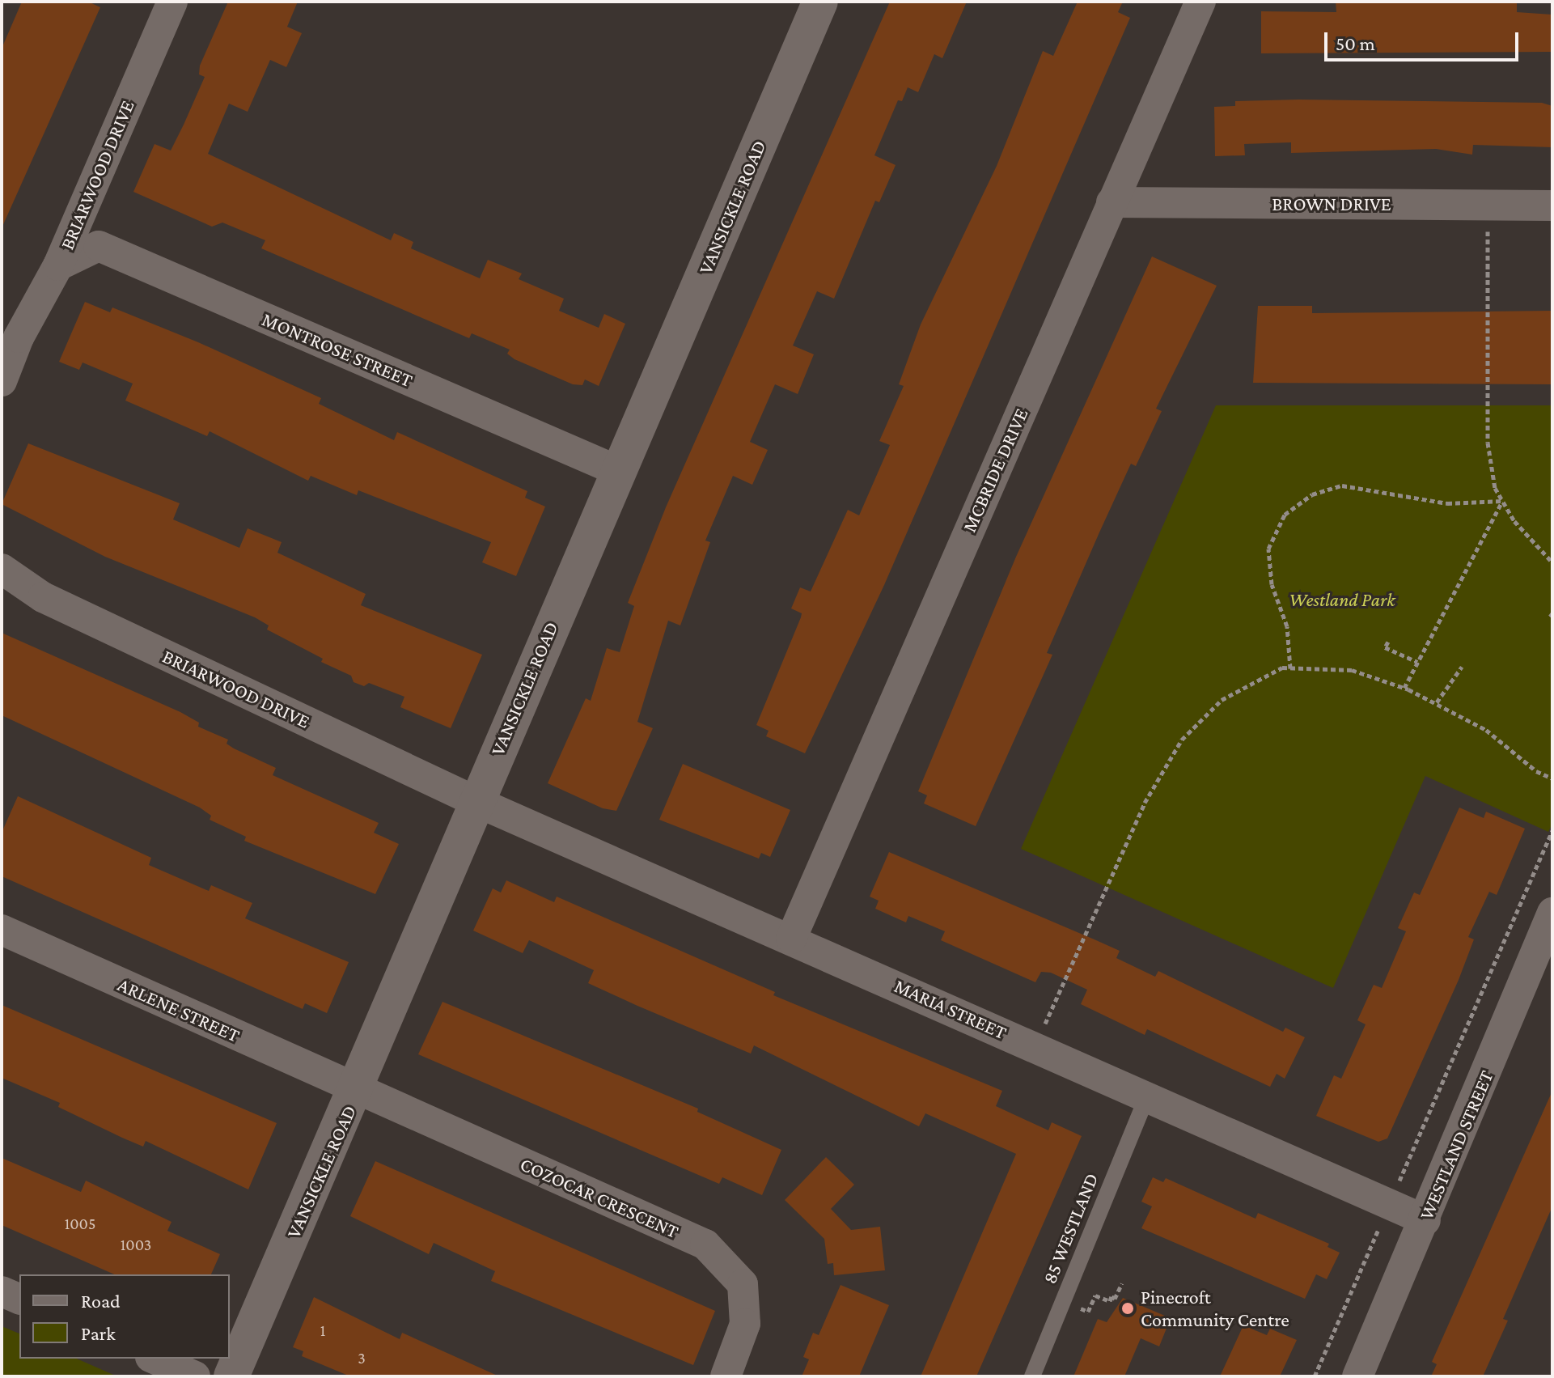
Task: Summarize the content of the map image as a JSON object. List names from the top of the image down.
{
  "streets": {
    "street": [
      "BRIARWOOD DRIVE",
      "BROWN DRIVE",
      "VANSICKLE ROAD",
      "MONTROSE STREET",
      "MCBRIDE DRIVE",
      "MARIA STREET",
      "ARLENE STREET",
      "WESTLAND STREET",
      "COZOCAR CRESCENT"
    ],
    "lane": ["85 WESTLAND"]
  },
  "crossings": [
    ["BRIARWOOD DRIVE", "VANSICKLE ROAD"],
    ["BRIARWOOD DRIVE", "MONTROSE STREET"],
    ["BRIARWOOD DRIVE", "MARIA STREET"],
    ["BROWN DRIVE", "MCBRIDE DRIVE"],
    ["VANSICKLE ROAD", "MONTROSE STREET"],
    ["VANSICKLE ROAD", "MARIA STREET"],
    ["VANSICKLE ROAD", "ARLENE STREET"],
    ["VANSICKLE ROAD", "COZOCAR CRESCENT"],
    ["MCBRIDE DRIVE", "MARIA STREET"],
    ["MARIA STREET", "WESTLAND STREET"],
    ["MARIA STREET", "85 WESTLAND"],
    ["ARLENE STREET", "COZOCAR CRESCENT"]
  ],
  "parks": ["Westland Park"],
  "places": ["Pinecroft Community Centre"],
  "house_numbers": [
    "1005",
    "1003",
    "1",
    "3"
  ],
  "legend": ["Road", "Park"],
  "scale_bar": "50 m"
}
